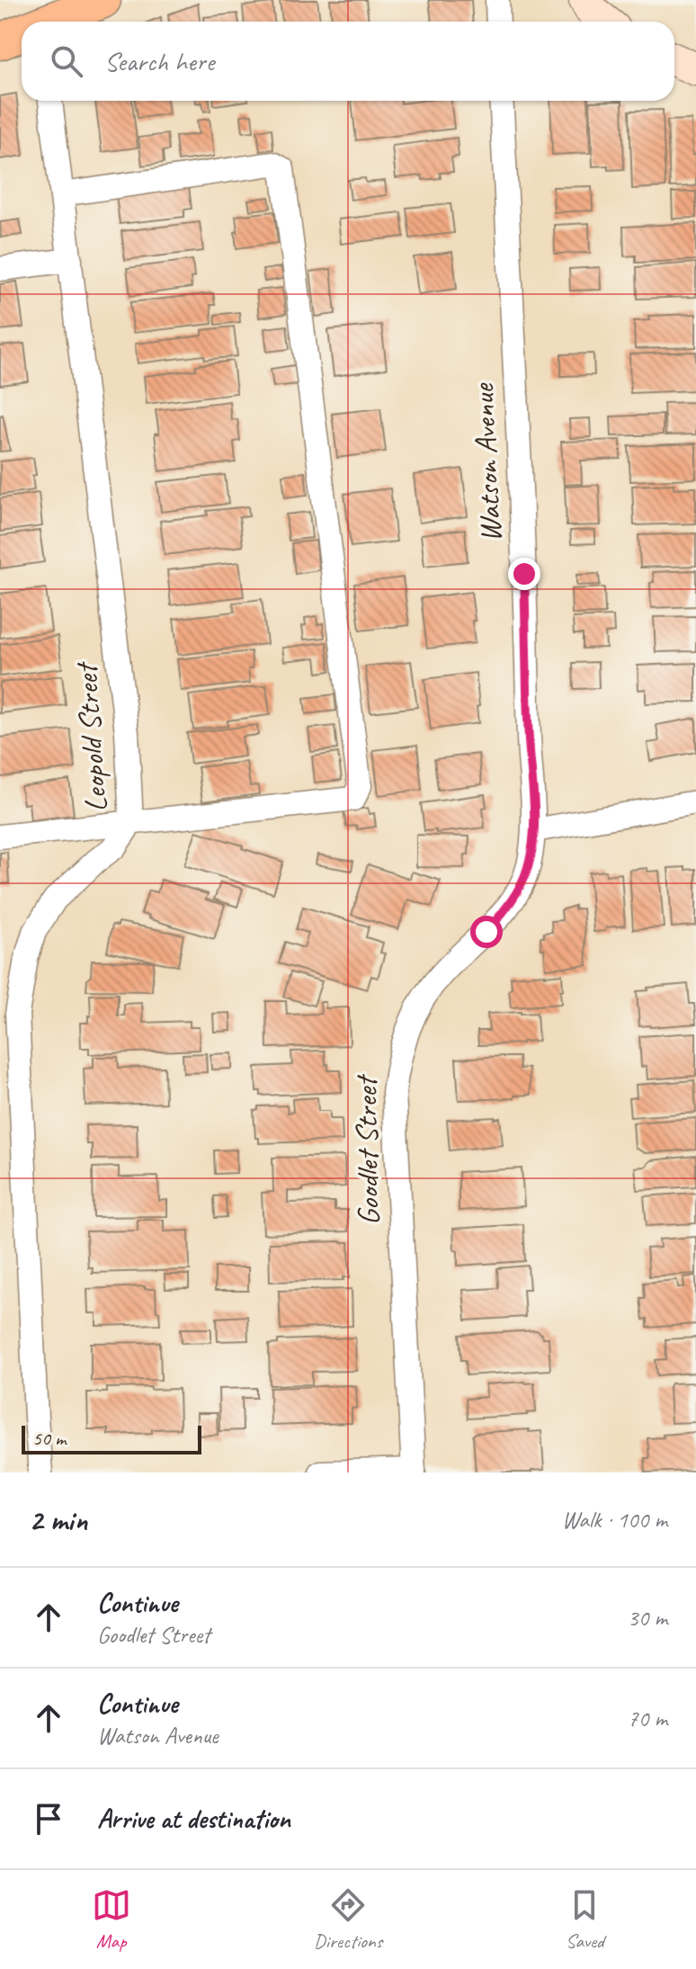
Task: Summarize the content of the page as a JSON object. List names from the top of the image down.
{
  "streets": {
    "street": ["Watson Avenue", "Leopold Street", "Goodlet Street"]
  },
  "crossings": [
    ["Watson Avenue", "Goodlet Street"]
  ],
  "scale_bar": "50 m",
  "page": {
    "search": "Search here",
    "scale": "50 m",
    "heading": ["2 min", "Walk · 100 m"],
    "list": [
      ["Continue", "Goodlet Street", "30 m"],
      ["Continue", "Watson Avenue", "70 m"],
      "Arrive at destination"
    ],
    "nav": ["Map", "Directions", "Saved"]
  }
}
